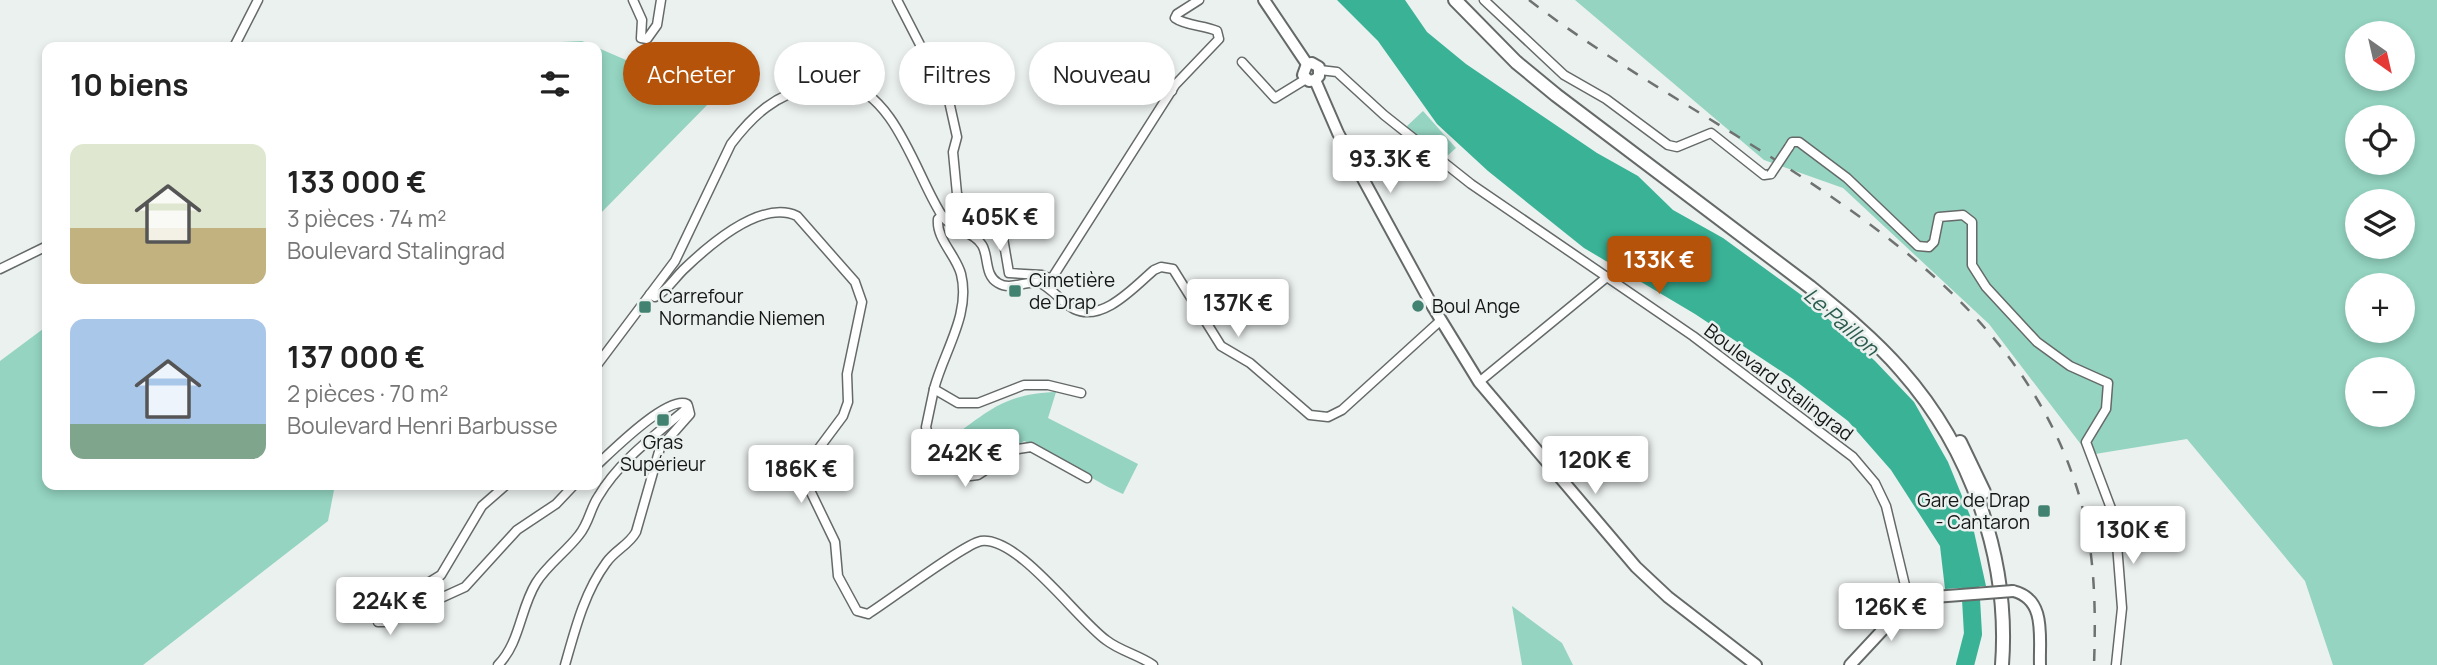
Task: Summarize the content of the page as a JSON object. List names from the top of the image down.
{
  "streets": {
    "street": ["Boulevard Stalingrad"]
  },
  "water": ["Le Paillon"],
  "places": {
    "transit": [
      "Cimetière de Drap",
      "Carrefour Normandie Niemen",
      "Gras Supérieur",
      "Gare de Drap - Cantaron"
    ],
    "other": ["Boul Ange"]
  },
  "north": "bottom right",
  "page": {
    "map_buttons": ["+", "−"],
    "chip": [
      "Acheter",
      "Louer",
      "Filtres",
      "Nouveau"
    ],
    "heading": "10 biens",
    "list": [
      {
        "name": "133 000 €",
        "note": "3 pièces · 74 m² · Boulevard Stalingrad"
      },
      {
        "name": "137 000 €",
        "note": "2 pièces · 70 m² · Boulevard Henri Barbusse"
      }
    ],
    "price": [
      "93.3K €",
      "405K €",
      "133K €",
      "137K €",
      "242K €",
      "120K €",
      "186K €",
      "130K €",
      "224K €",
      "126K €"
    ]
  }
}
